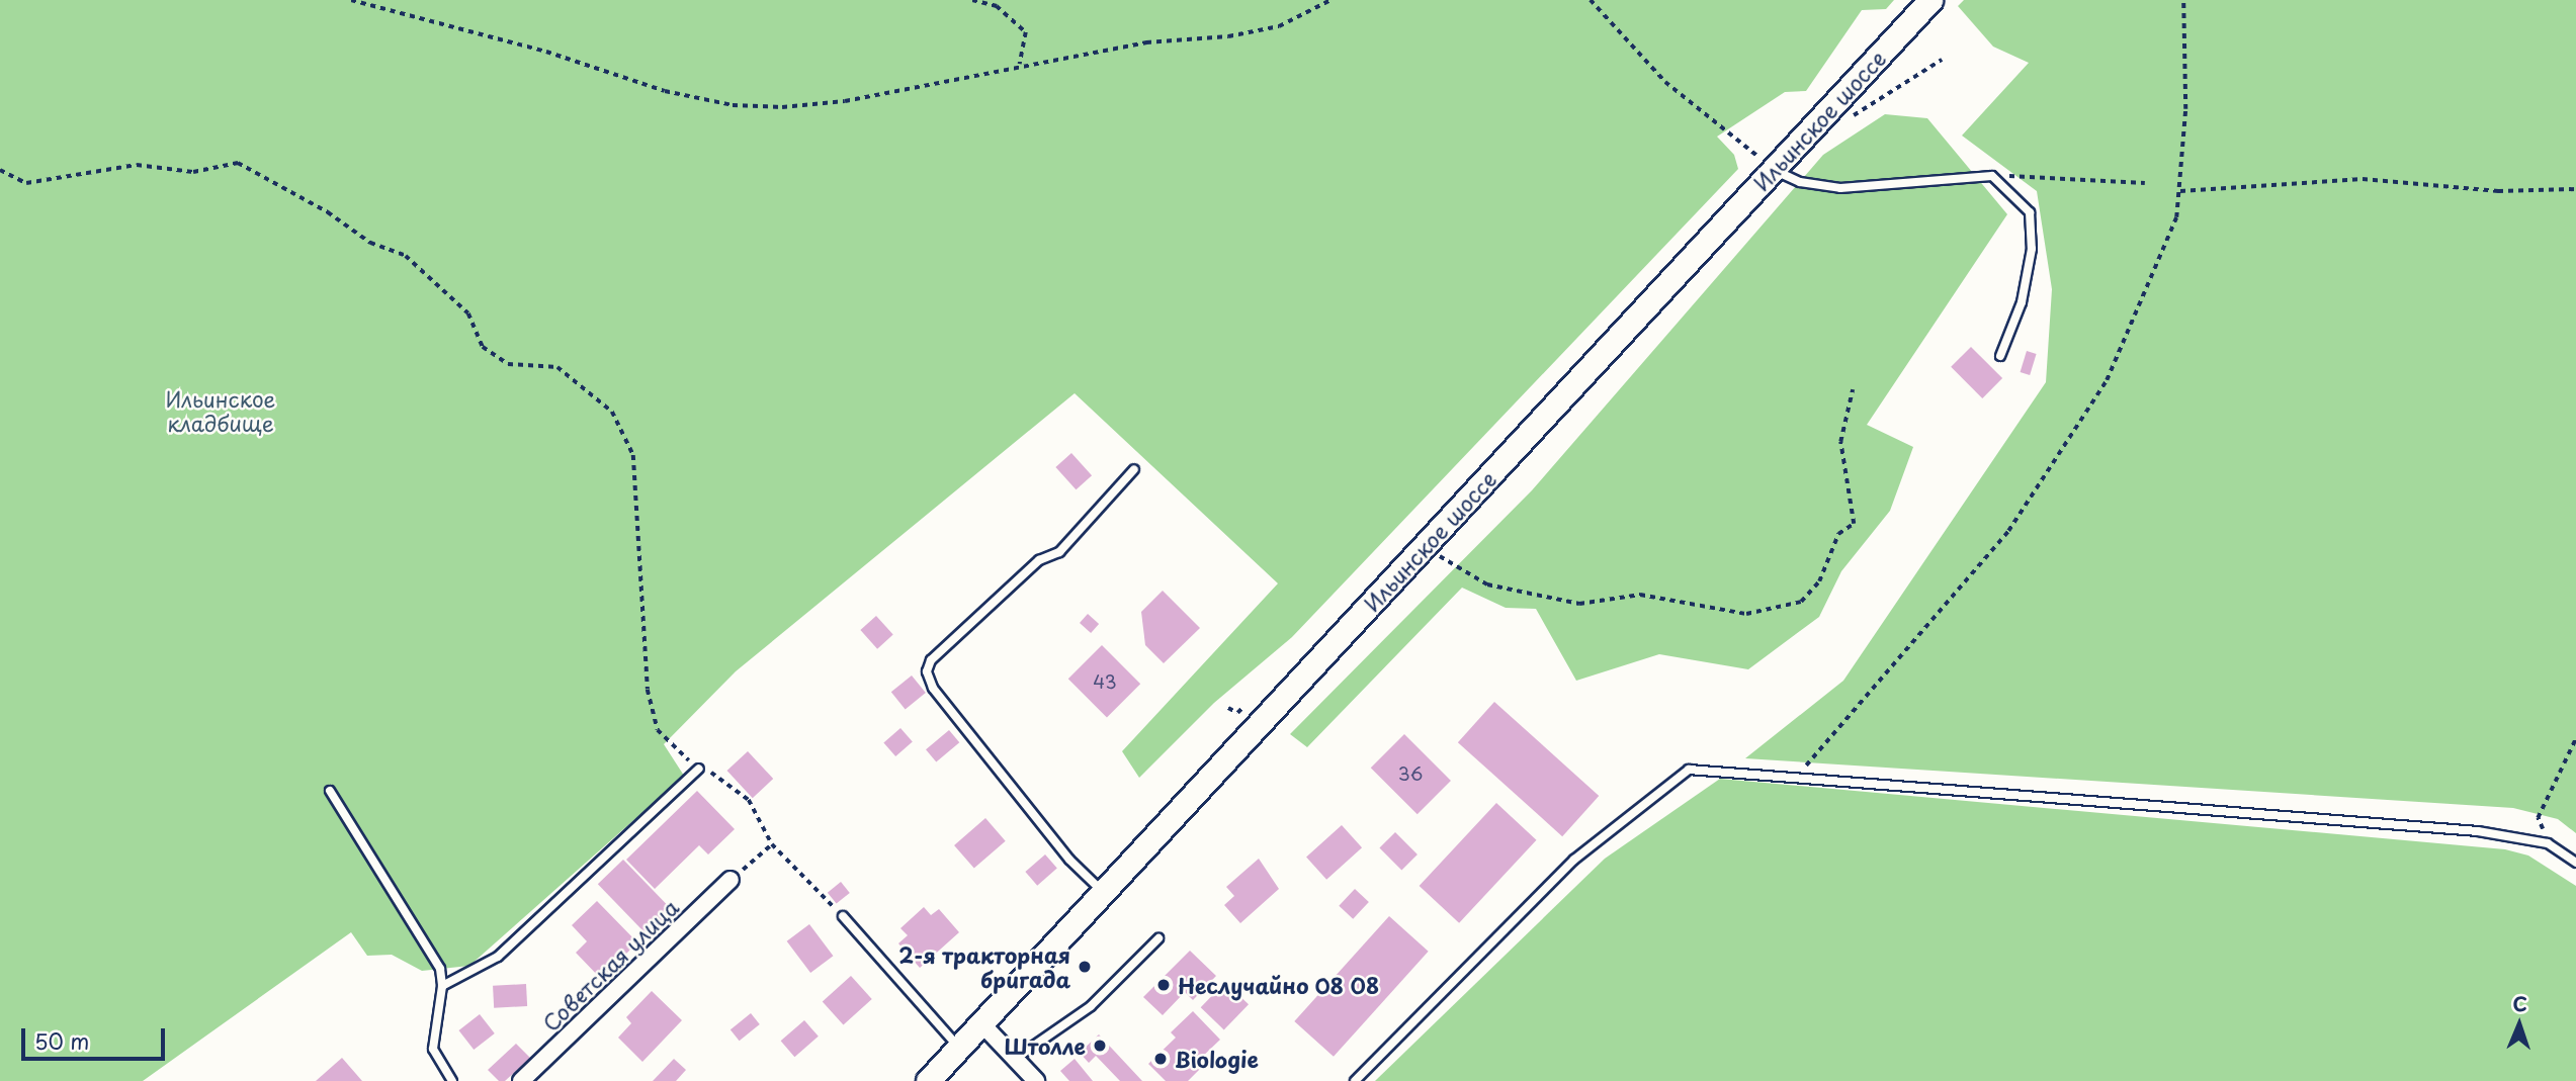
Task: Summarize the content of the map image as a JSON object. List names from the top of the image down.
{
  "streets": {
    "main road": ["Ильинское шоссе"],
    "street": ["Советская улица"]
  },
  "parks": ["Ильинское кладбище"],
  "places": [
    "2-я тракторная бригада",
    "Неслучайно 08 08",
    "Штолле",
    "Biologie"
  ],
  "house_numbers": ["43", "36"],
  "scale_bar": "50 m",
  "north": "top"
}
